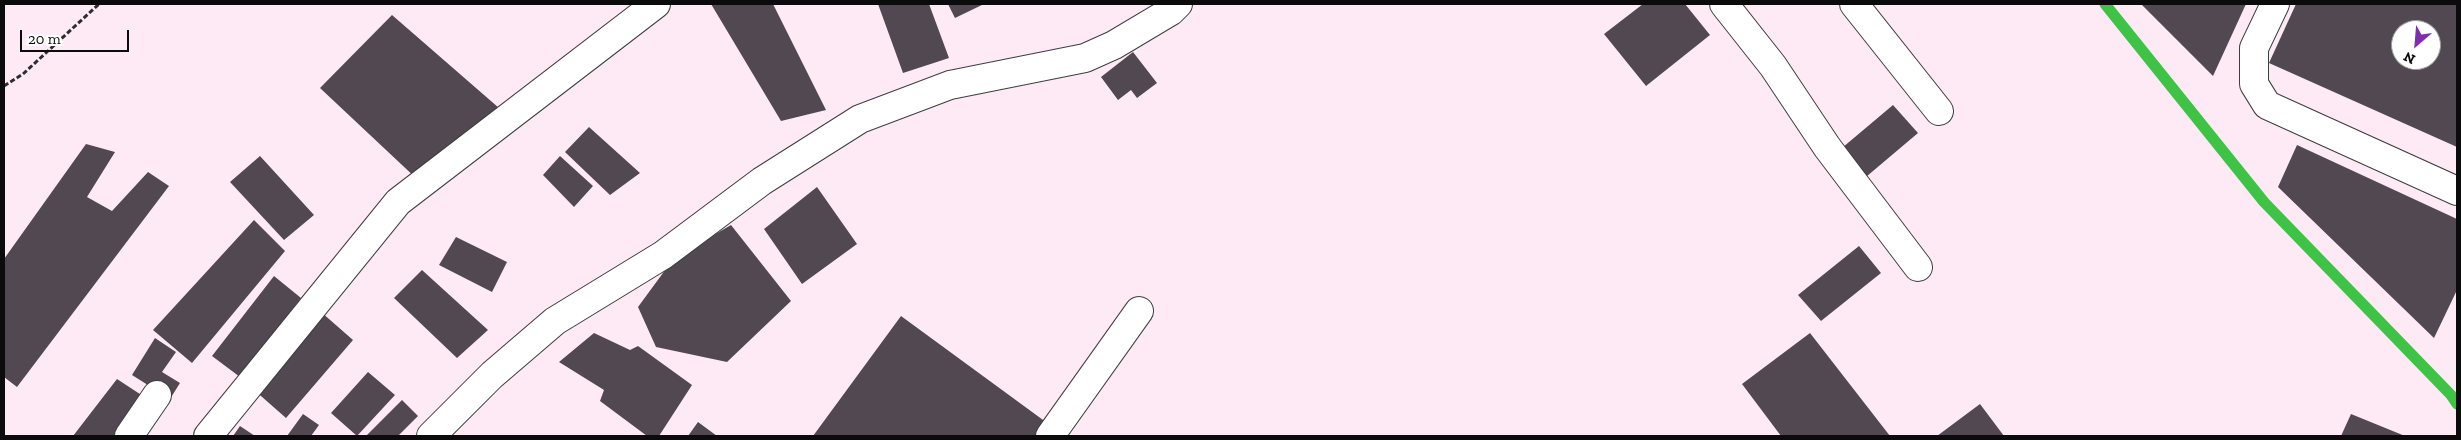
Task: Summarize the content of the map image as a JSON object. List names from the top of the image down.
{
  "scale_bar": "20 m",
  "north": "bottom left"
}
